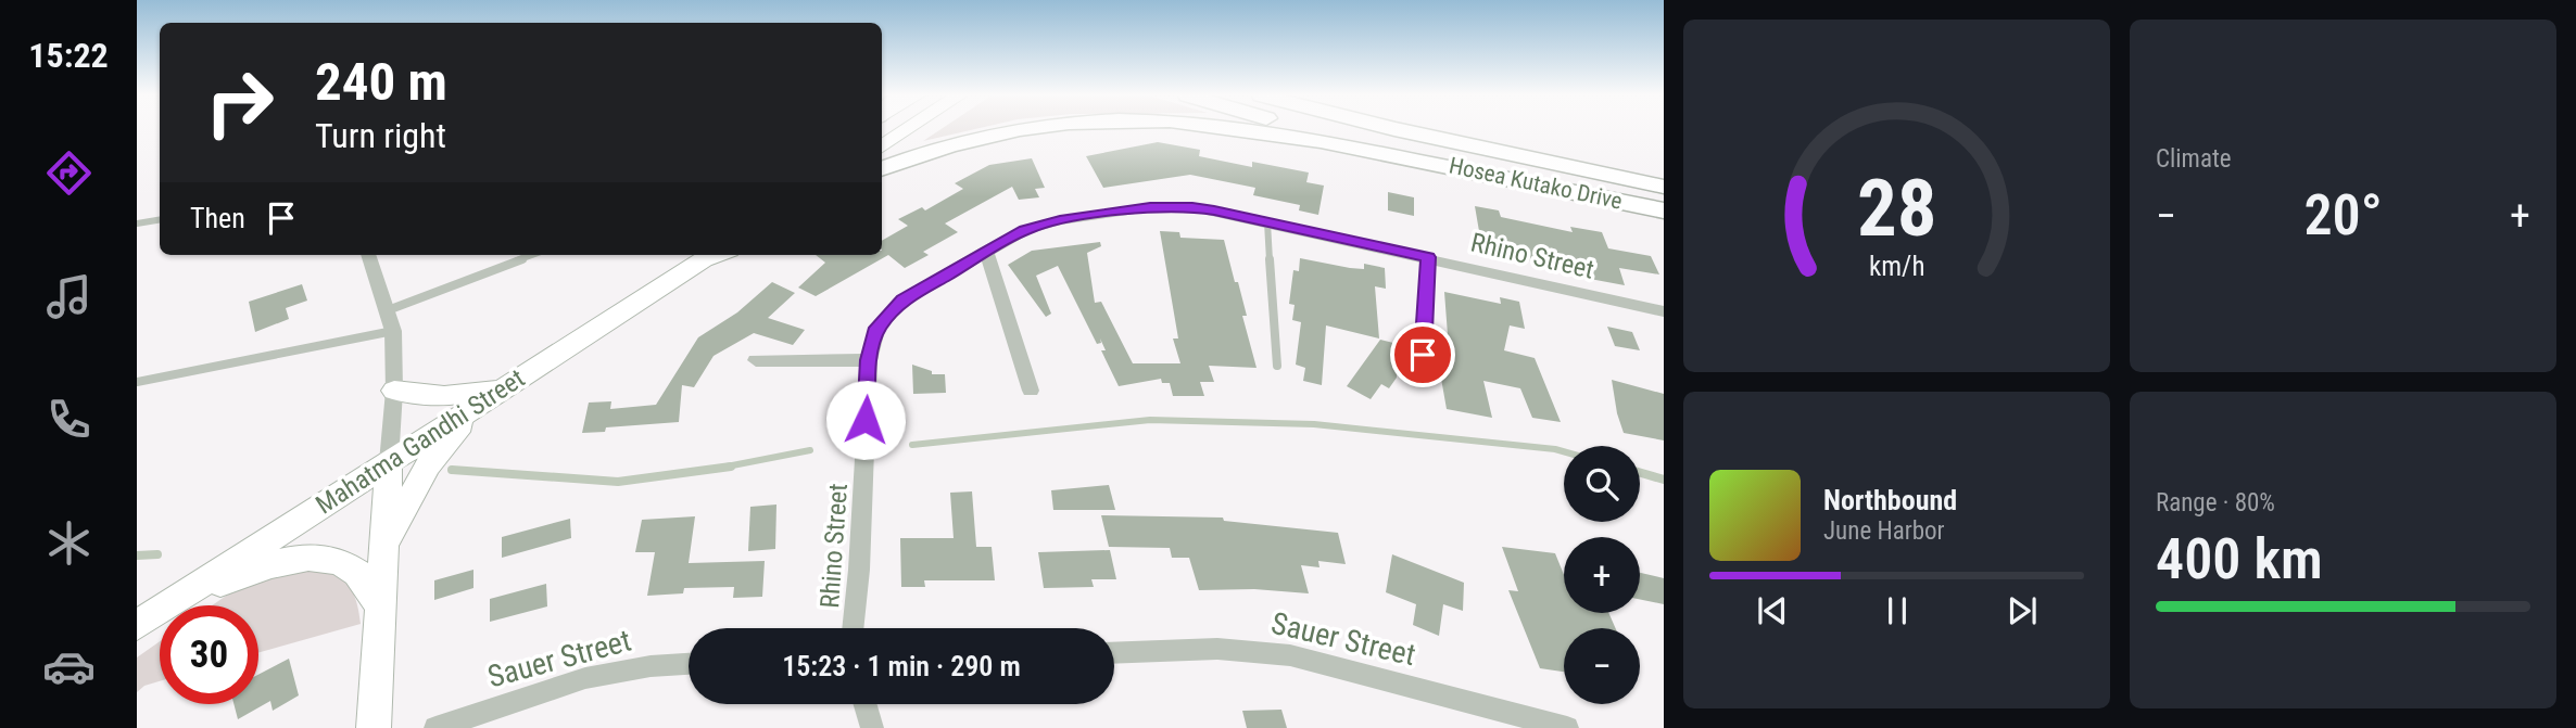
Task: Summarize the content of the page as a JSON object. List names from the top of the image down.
{
  "streets": {
    "main road": ["Hosea Kutako Drive"],
    "street": ["Rhino Street", "Mahatma Gandhi Street", "Sauer Street"]
  },
  "page": {
    "tabs": "15:22",
    "tile": [
      "Climate",
      ["Range · 80%", "400 km"]
    ],
    "turn": ["240 m", "Turn right"],
    "then": "Then",
    "heat": ["−", "20°", "+"],
    "map_buttons": ["+", "−"],
    "song": ["Northbound", "June Harbor"],
    "limit": "30",
    "trip": "15:23 · 1 min · 290 m",
    "gauge": ["28", "km/h"]
  }
}
